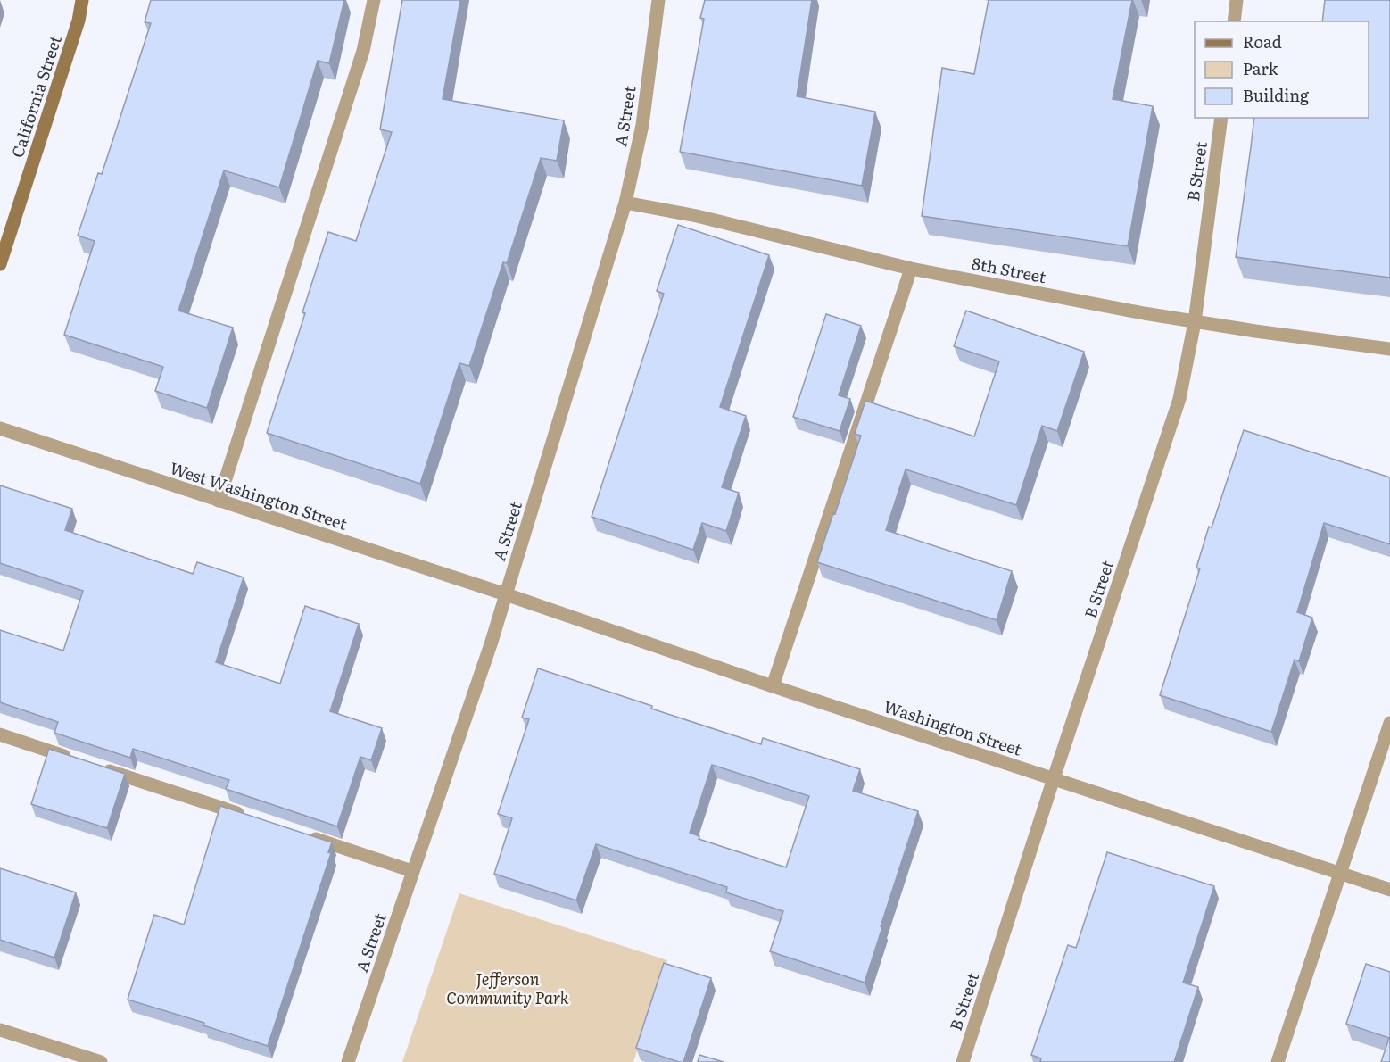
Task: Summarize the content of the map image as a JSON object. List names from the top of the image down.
{
  "streets": {
    "street": [
      "California Street",
      "A Street",
      "B Street",
      "8th Street",
      "West Washington Street",
      "Washington Street"
    ]
  },
  "crossings": [
    ["A Street", "8th Street"],
    ["A Street", "West Washington Street"],
    ["A Street", "Washington Street"],
    ["B Street", "8th Street"],
    ["B Street", "Washington Street"],
    ["West Washington Street", "Washington Street"]
  ],
  "parks": ["Jefferson Community Park"],
  "legend": ["Road", "Park", "Building"]
}
